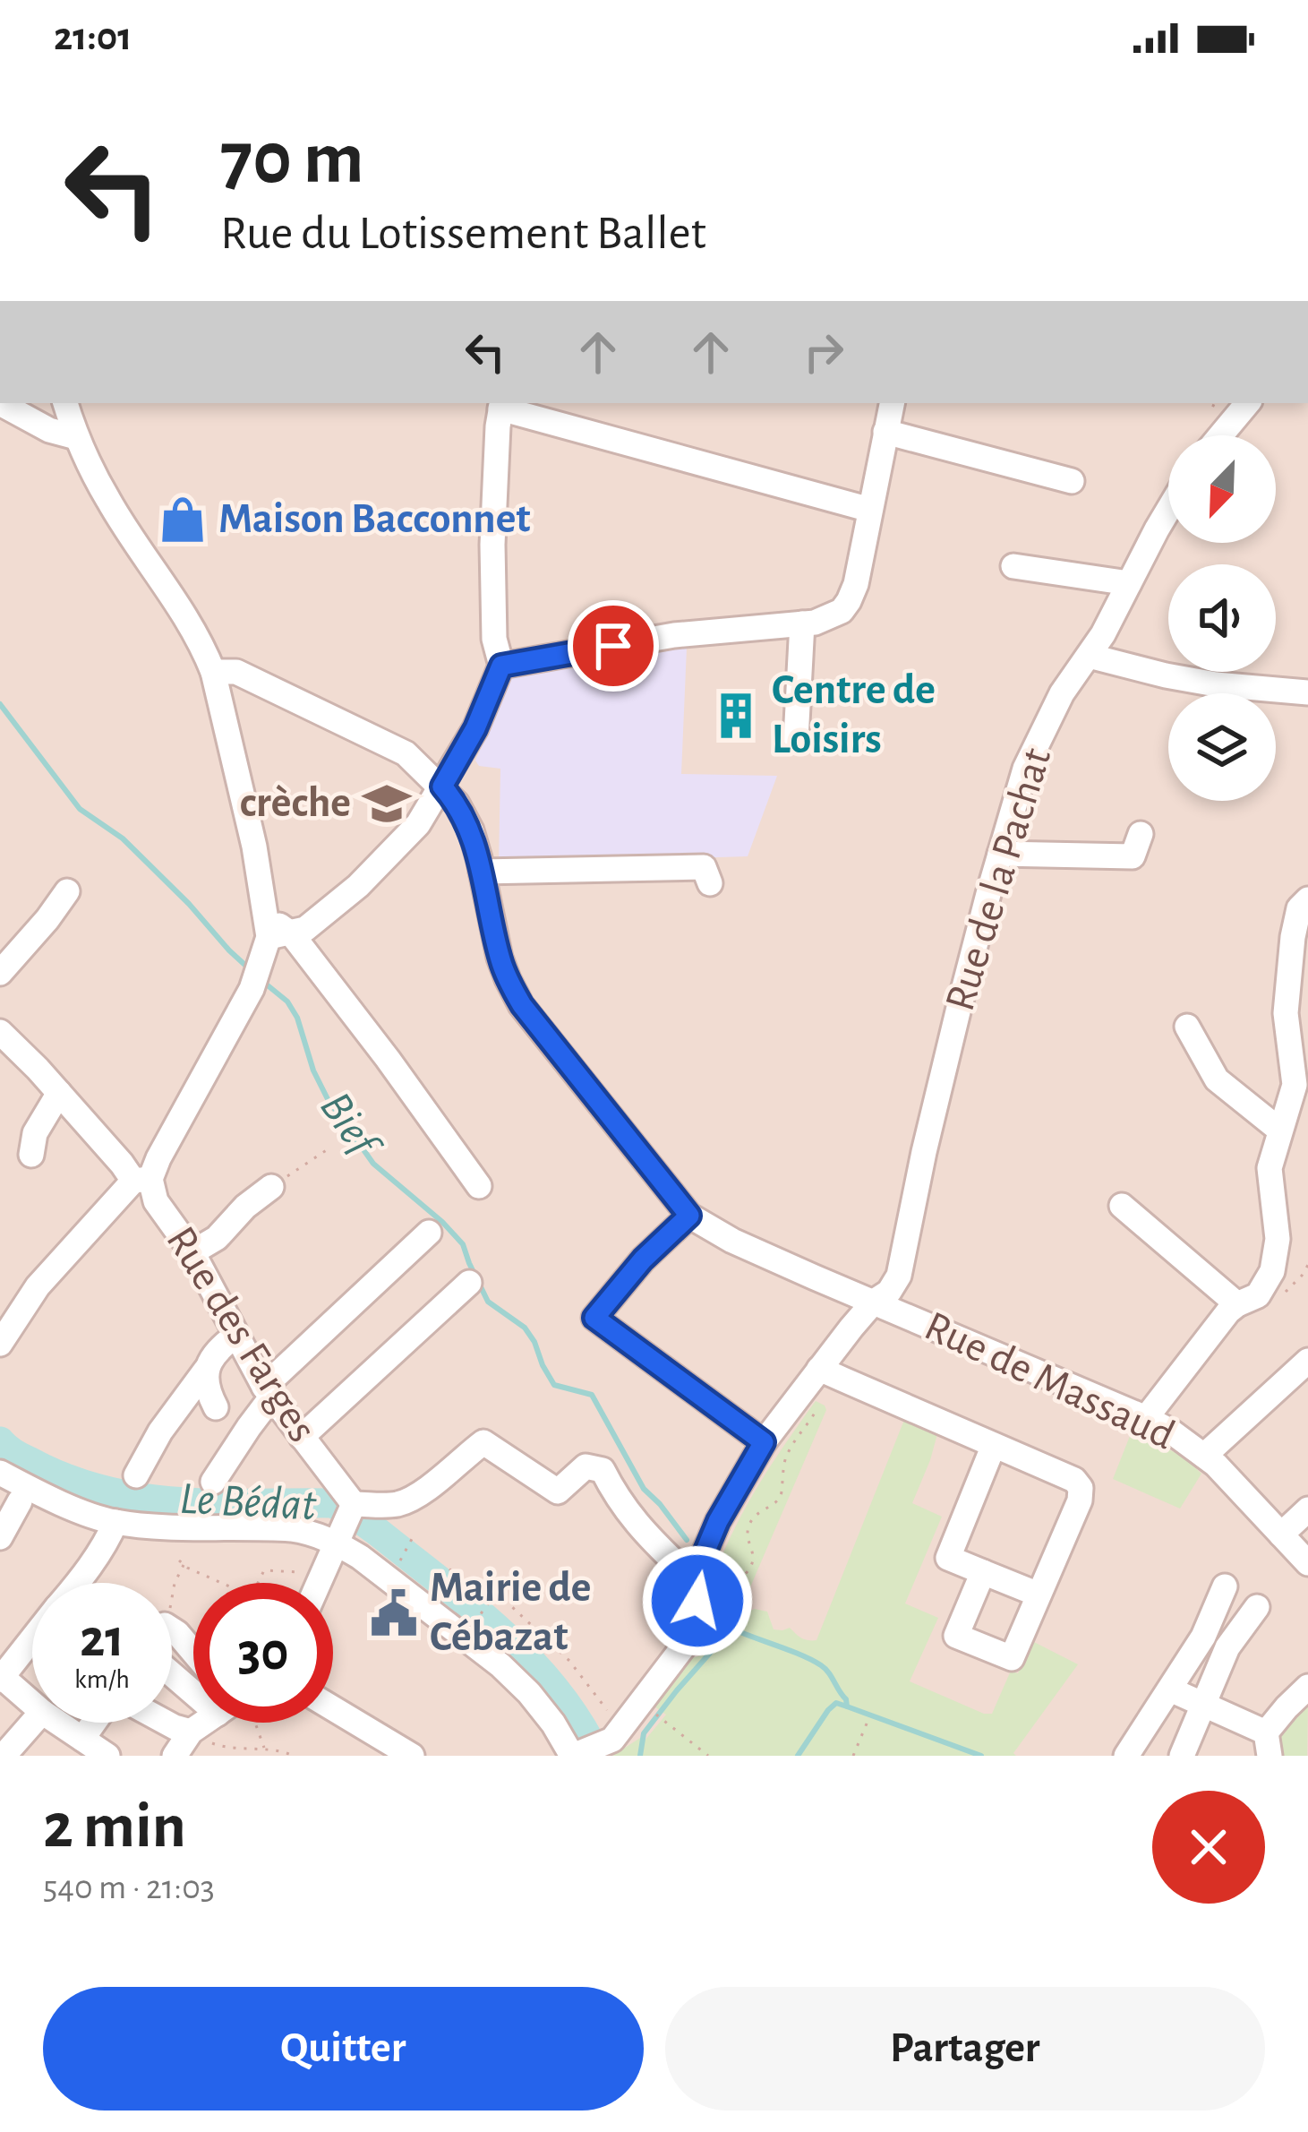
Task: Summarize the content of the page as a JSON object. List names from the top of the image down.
{
  "streets": {
    "street": ["Rue de la Pachat", "Rue des Farges", "Rue de Massaud"]
  },
  "crossings": [
    ["Rue de la Pachat", "Rue de Massaud"]
  ],
  "water": ["Bief", "Le Bédat"],
  "places": {
    "shop": ["Maison Bacconnet"],
    "building": ["Centre de Loisirs"],
    "school or university": ["crèche"],
    "public building": ["Mairie de Cébazat"]
  },
  "north": "bottom left",
  "page": {
    "status": "21:01",
    "turn": ["70 m", "Rue du Lotissement Ballet"],
    "speed": "21 km/h",
    "limit": "30",
    "heading": ["2 min", "540 m · 21:03"],
    "buttons": ["Quitter", "Partager"]
  }
}
